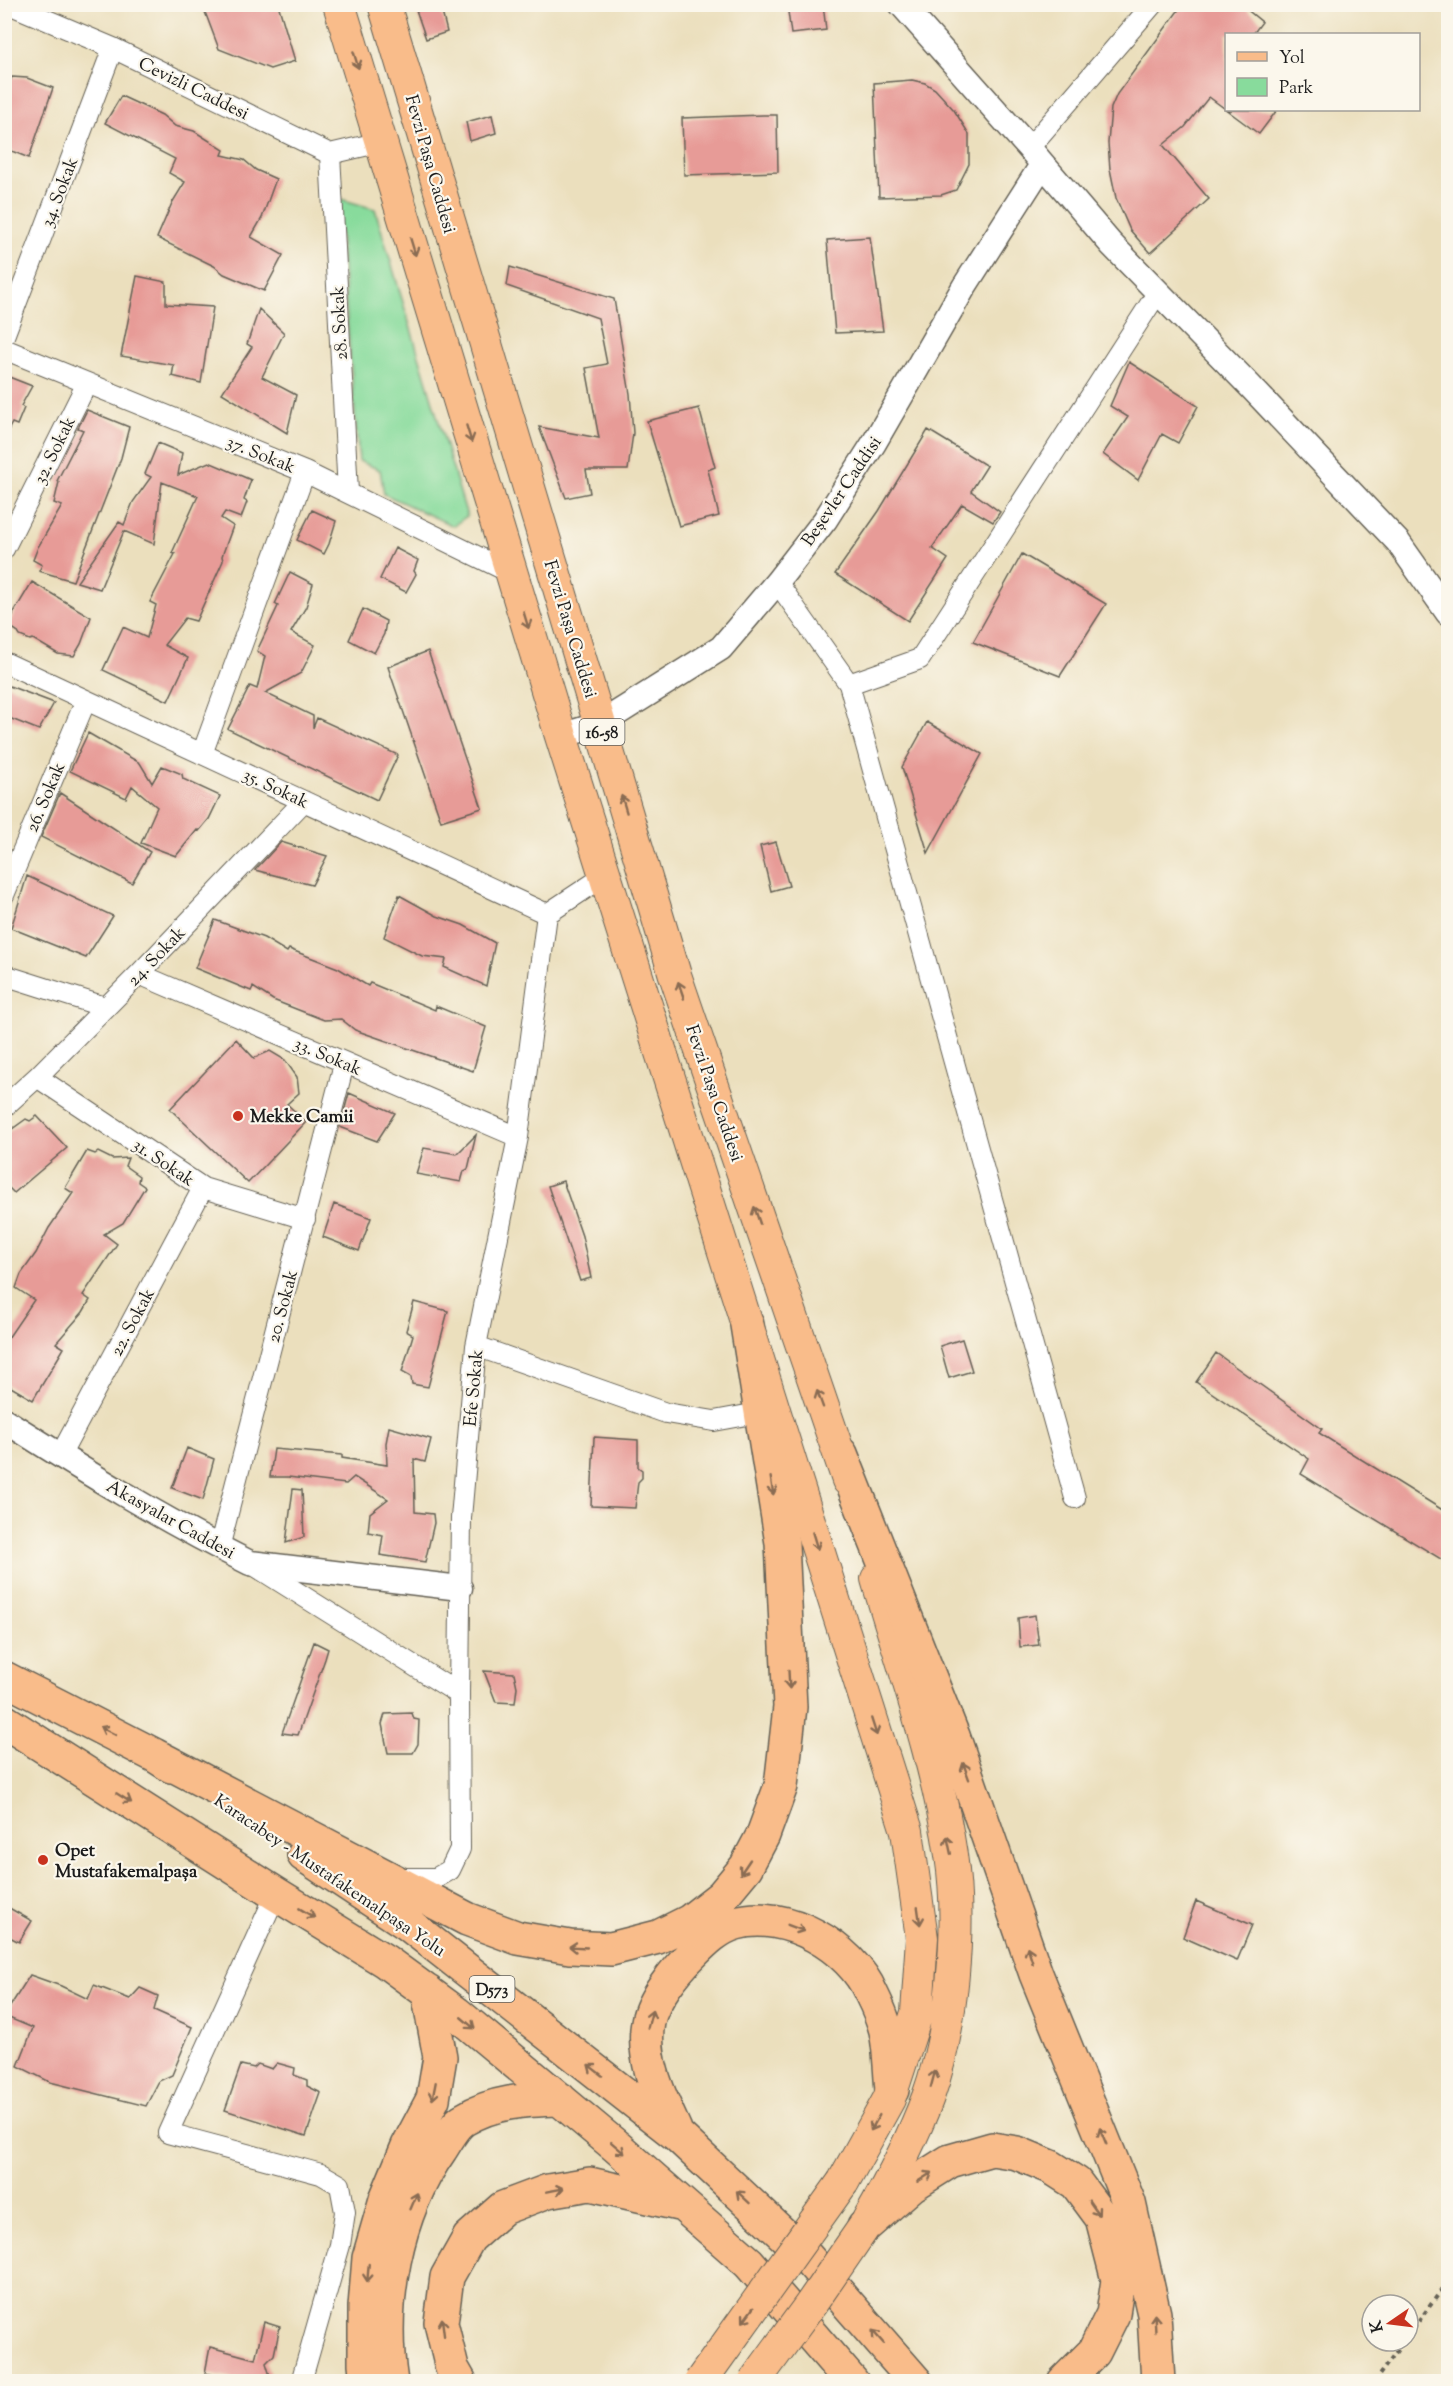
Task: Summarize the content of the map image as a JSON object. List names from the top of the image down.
{
  "streets": {
    "highway": ["Karacabey - Mustafakemalpaşa Yolu", "D573"],
    "main road": ["Fevzi Paşa Caddesi", "16-58"],
    "street": [
      "Cevizli Caddesi",
      "34. Sokak",
      "28. Sokak",
      "32. Sokak",
      "37. Sokak",
      "Beşevler Caddisi",
      "35. Sokak",
      "26. Sokak",
      "24. Sokak",
      "33. Sokak",
      "31. Sokak",
      "20. Sokak",
      "22. Sokak",
      "Efe Sokak",
      "Akasyalar Caddesi"
    ]
  },
  "crossings": [
    ["Cevizli Caddesi", "34. Sokak"],
    ["Cevizli Caddesi", "28. Sokak"],
    ["Fevzi Paşa Caddesi", "37. Sokak"],
    ["Fevzi Paşa Caddesi", "Beşevler Caddisi"],
    ["28. Sokak", "37. Sokak"],
    ["32. Sokak", "37. Sokak"],
    ["35. Sokak", "26. Sokak"],
    ["35. Sokak", "24. Sokak"],
    ["35. Sokak", "Efe Sokak"],
    ["24. Sokak", "33. Sokak"],
    ["24. Sokak", "31. Sokak"],
    ["33. Sokak", "20. Sokak"],
    ["33. Sokak", "Efe Sokak"],
    ["31. Sokak", "20. Sokak"],
    ["31. Sokak", "22. Sokak"],
    ["20. Sokak", "Akasyalar Caddesi"],
    ["22. Sokak", "Akasyalar Caddesi"],
    ["Efe Sokak", "Akasyalar Caddesi"]
  ],
  "places": ["Mekke Camii", "Opet Mustafakemalpaşa"],
  "legend": ["Yol", "Park"],
  "north": "left"
}
